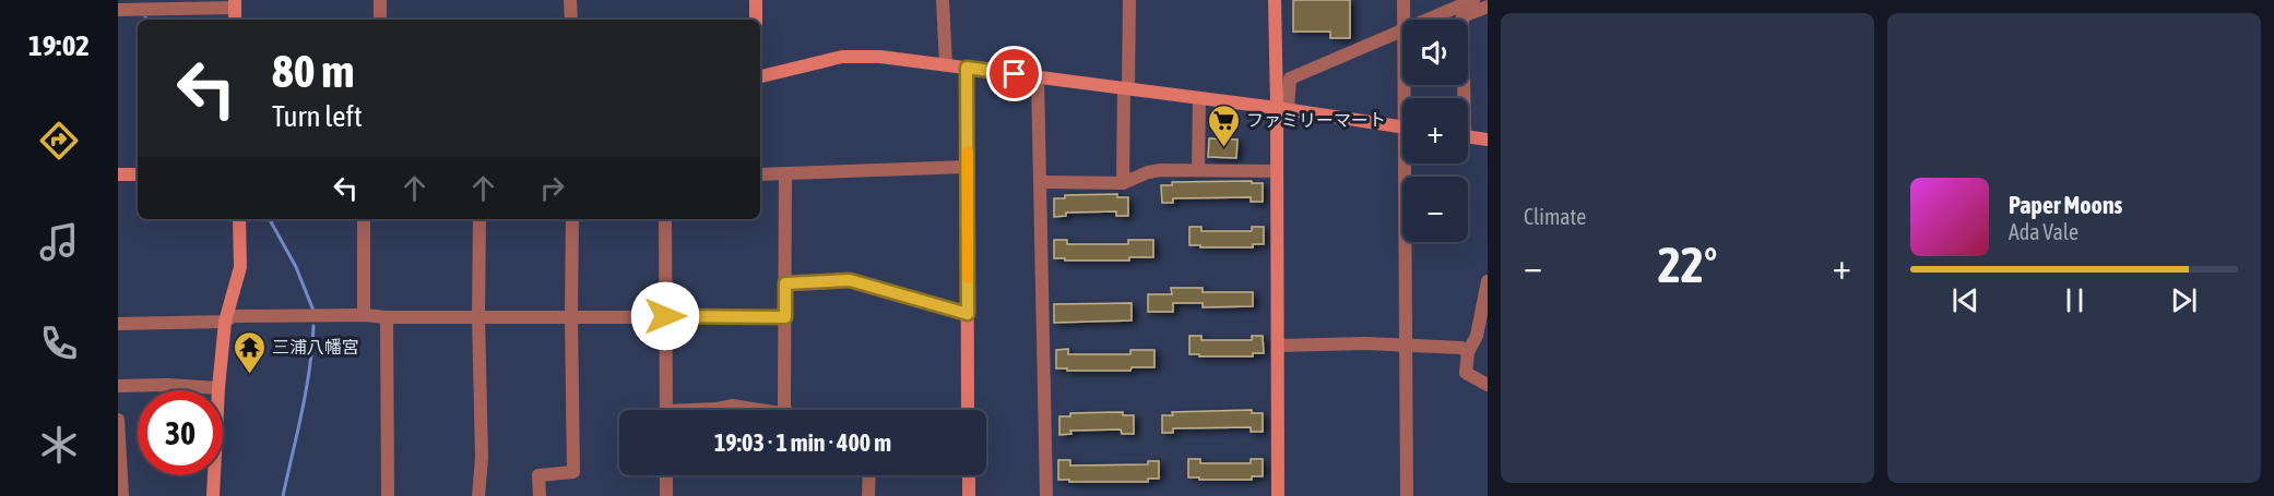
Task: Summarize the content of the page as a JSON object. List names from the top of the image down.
{
  "places": {
    "supermarket": ["ファミリーマート"],
    "temple": ["三浦八幡宮"]
  },
  "page": {
    "tabs": "19:02",
    "tile": "Climate",
    "map_buttons": ["+", "−"],
    "turn": ["80 m", "Turn left"],
    "song": ["Paper Moons", "Ada Vale"],
    "heat": ["−", "22°", "+"],
    "limit": "30",
    "trip": "19:03 · 1 min · 400 m"
  }
}
